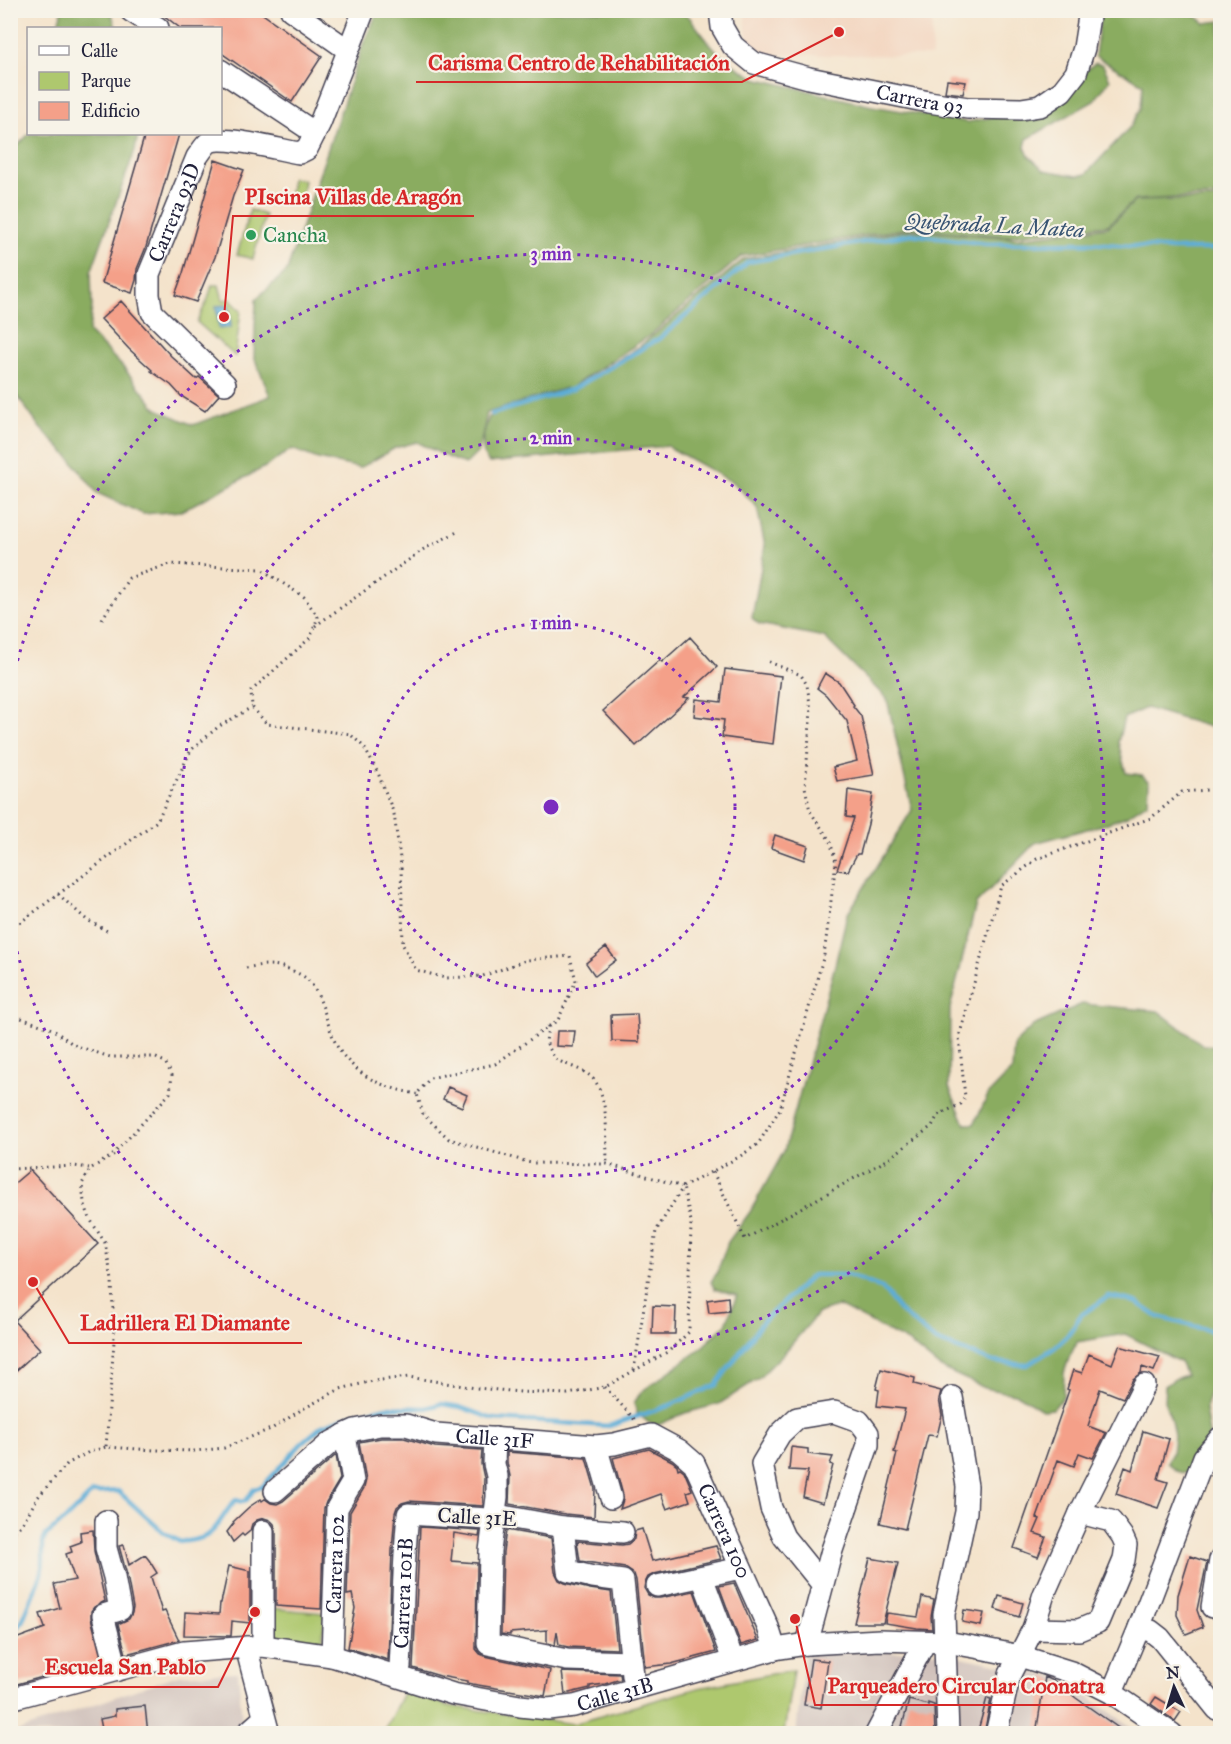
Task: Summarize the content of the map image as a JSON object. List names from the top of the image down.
{
  "streets": {
    "street": [
      "Carrera 93",
      "Carrera 93D",
      "Calle 31F",
      "Calle 31E",
      "Carrera 100",
      "Carrera 102",
      "Carrera 101B",
      "Calle 31B"
    ]
  },
  "crossings": [
    ["Calle 31F", "Carrera 100"],
    ["Calle 31E", "Carrera 101B"],
    ["Carrera 100", "Calle 31B"],
    ["Carrera 102", "Calle 31B"]
  ],
  "water": ["Quebrada La Matea"],
  "places": [
    "Carisma Centro de Rehabilitación",
    "Cancha",
    "PIscina Villas de Aragón",
    "Ladrillera El Diamante",
    "Escuela San Pablo",
    "Parqueadero Circular Coonatra"
  ],
  "legend": ["Calle", "Parque", "Edificio"],
  "north": "top",
  "rings": ["3 min", "2 min", "1 min"]
}
